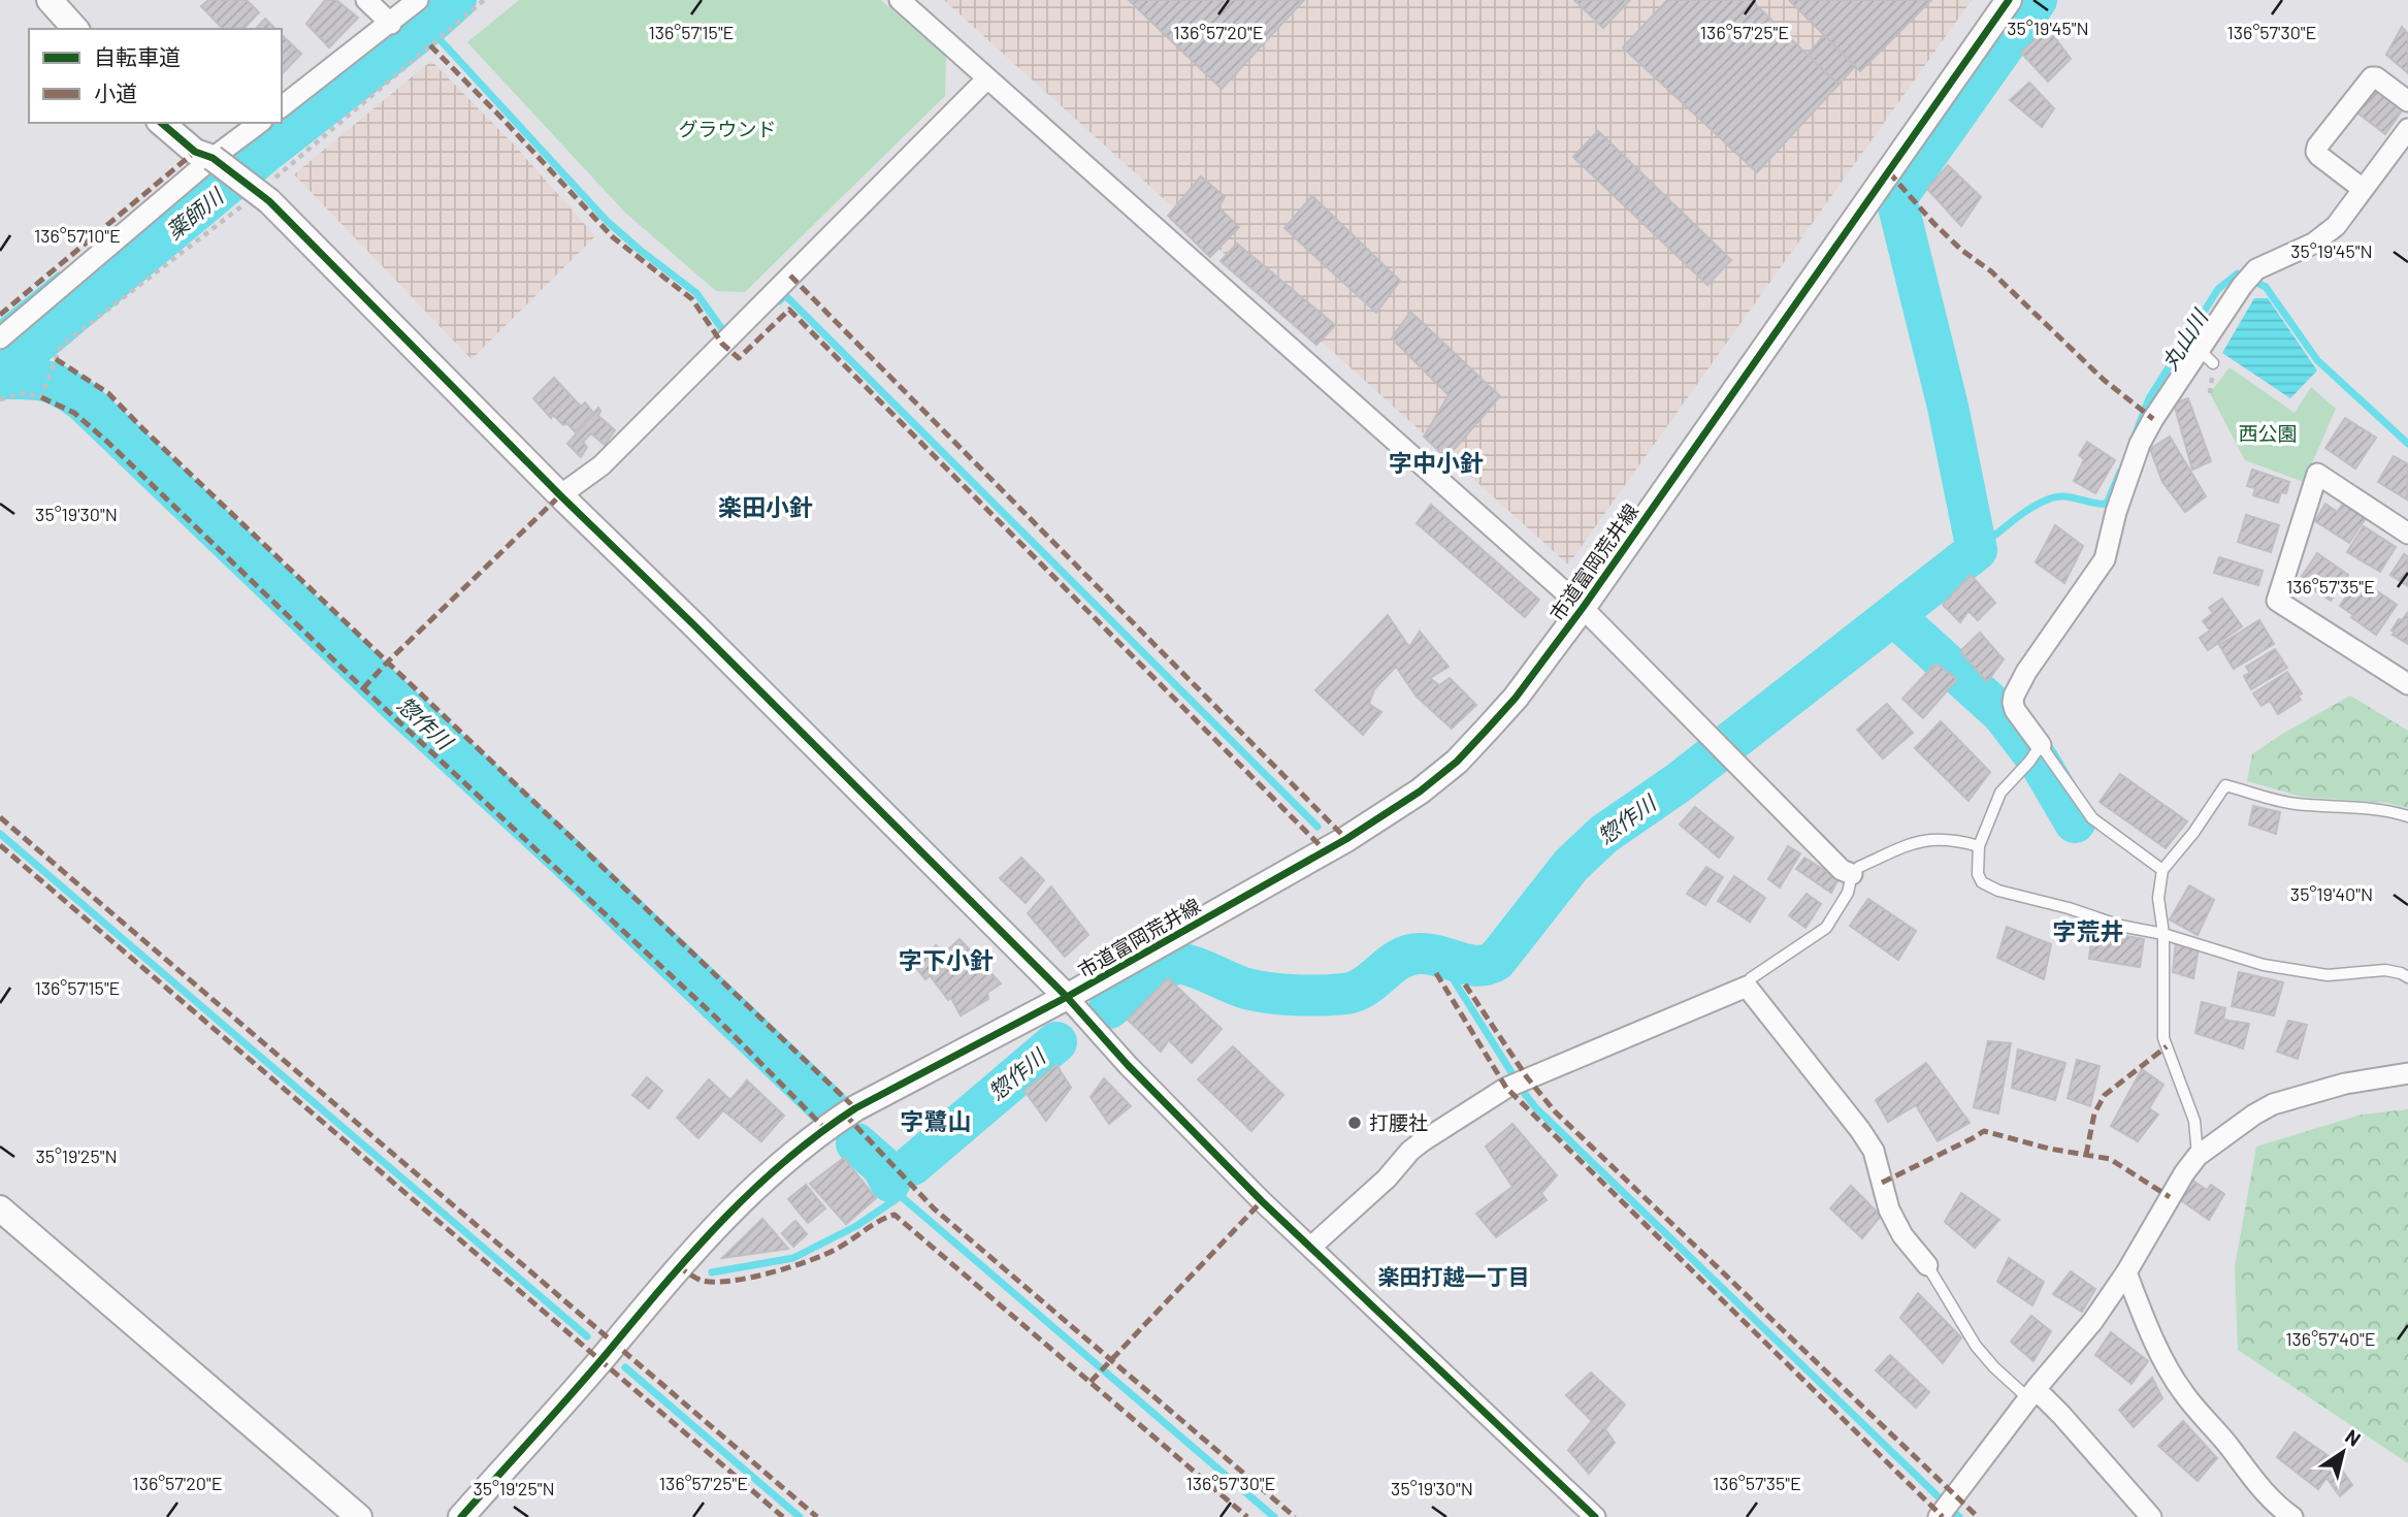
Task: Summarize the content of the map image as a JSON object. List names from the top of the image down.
{
  "streets": {
    "street": ["市道富岡荒井線"]
  },
  "districts": [
    "字中小針",
    "楽田小針",
    "字荒井",
    "字下小針",
    "字鷺山",
    "楽田打越一丁目"
  ],
  "water": ["薬師川", "丸山川", "惣作川"],
  "parks": ["グラウンド", "西公園"],
  "places": ["打腰社"],
  "legend": ["自転車道", "小道"],
  "north": "top right",
  "coordinates": [
    "35°19'45\"N",
    "136°57'15\"E",
    "136°57'20\"E",
    "136°57'25\"E",
    "136°57'30\"E",
    "136°57'10\"E",
    "35°19'30\"N",
    "136°57'35\"E",
    "35°19'40\"N",
    "35°19'25\"N",
    "136°57'40\"E"
  ]
}
